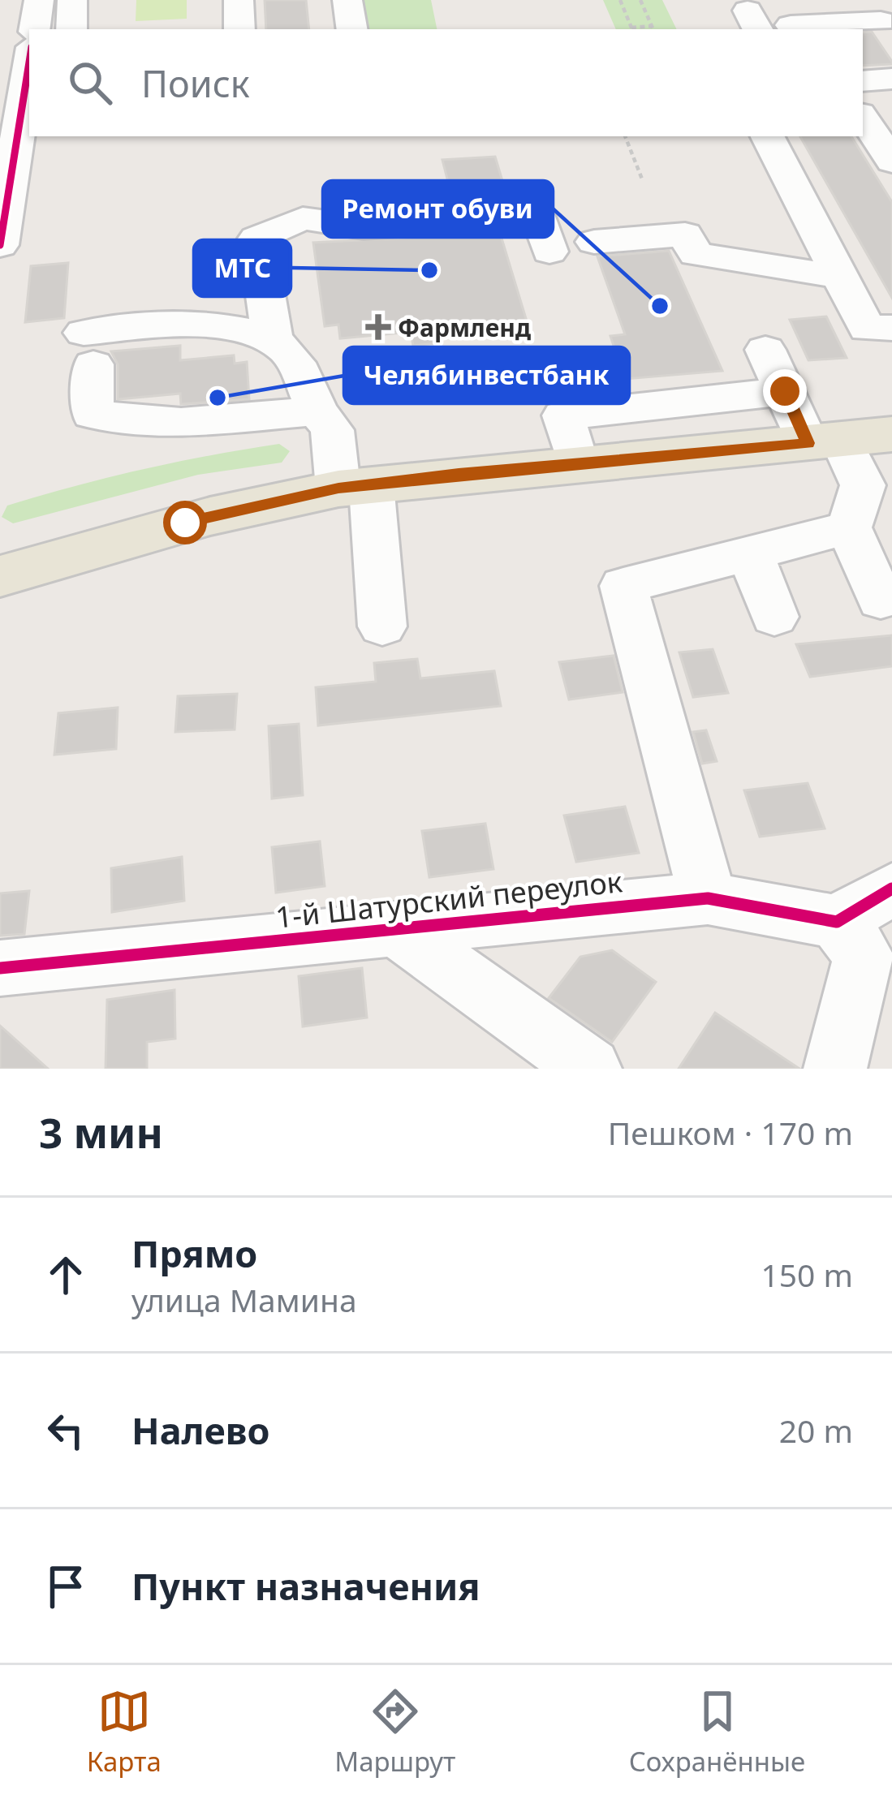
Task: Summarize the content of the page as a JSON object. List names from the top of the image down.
{
  "streets": {
    "street": ["1-й Шатурский переулок"]
  },
  "places": {
    "other": ["МТС", "Ремонт обуви", "Челябинвестбанк"],
    "health": ["Фармленд"]
  },
  "page": {
    "search": "Поиск",
    "heading": ["3 мин", "Пешком · 170 m"],
    "list": [
      ["Прямо", "улица Мамина", "150 m"],
      ["Налево", "20 m"],
      "Пункт назначения"
    ],
    "nav": ["Карта", "Маршрут", "Сохранённые"]
  }
}
